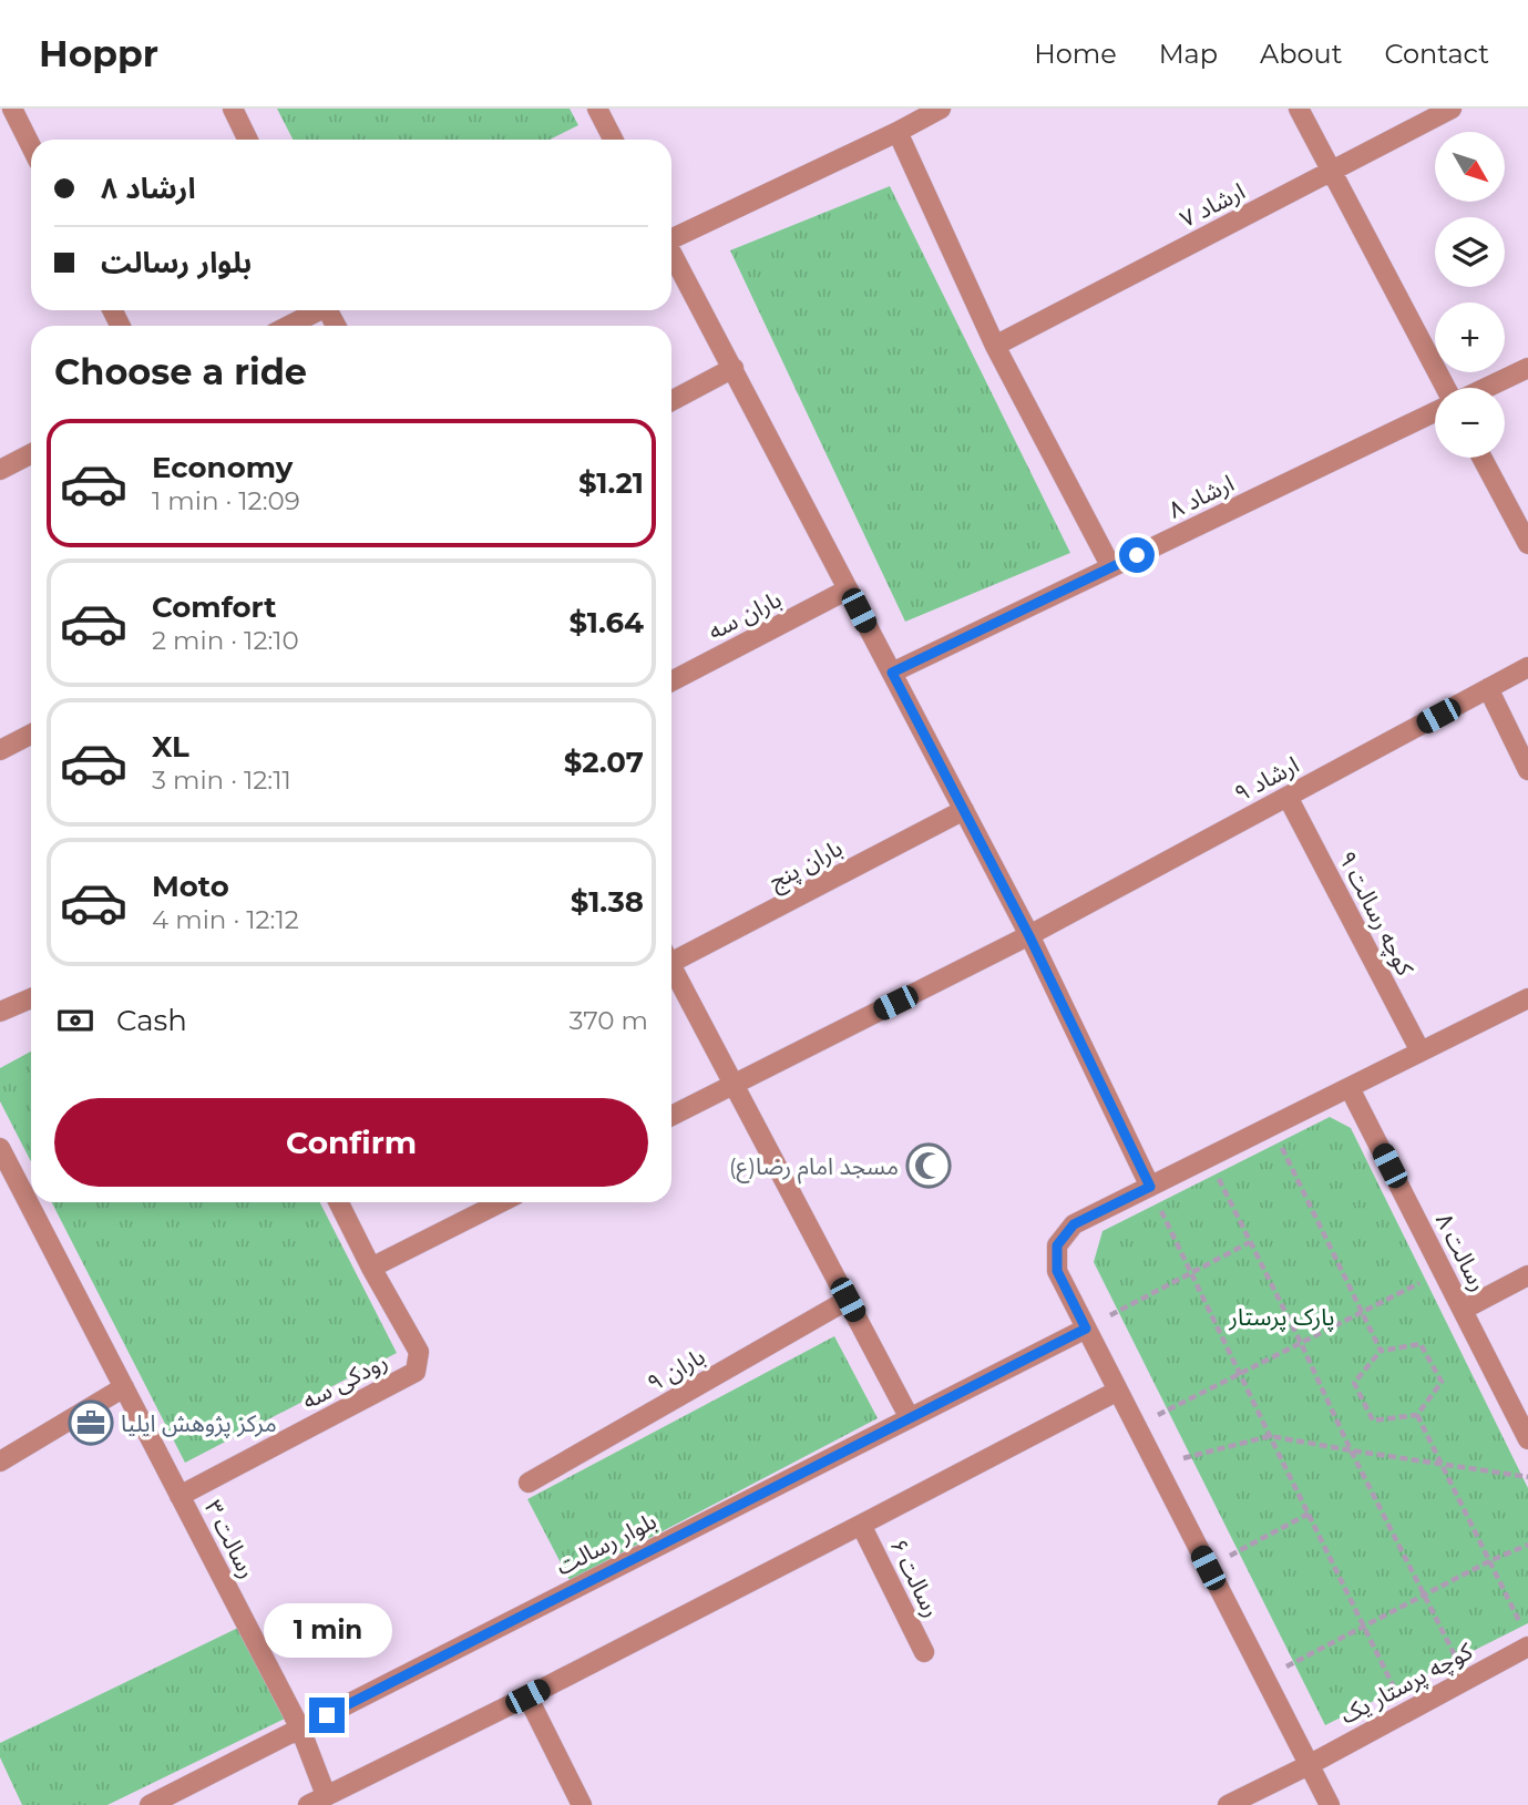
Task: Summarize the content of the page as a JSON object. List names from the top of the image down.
{
  "streets": {
    "street": [
      "ارشاد ۷",
      "ارشاد ۸",
      "باران سه",
      "ارشاد ۹",
      "باران پنج",
      "کوچه رسالت ۹",
      "رسالت ۸",
      "باران ۹",
      "رودکی سه",
      "رسالت ۳",
      "بلوار رسالت",
      "رسالت ۶",
      "کوچه پرستار یک"
    ]
  },
  "crossings": [
    ["ارشاد ۹", "کوچه رسالت ۹"],
    ["رودکی سه", "رسالت ۳"],
    ["رسالت ۳", "بلوار رسالت"]
  ],
  "parks": ["پارک پرستار"],
  "places": {
    "mosque": ["مسجد امام رضا(ع)"],
    "office": ["مرکز پژوهش ایلیا"]
  },
  "north": "bottom right",
  "page": {
    "header": "Hoppr",
    "nav": [
      "Home",
      "Map",
      "About",
      "Contact"
    ],
    "map_buttons": ["+", "−"],
    "banner": ["ارشاد ۸", "بلوار رسالت"],
    "heading": "Choose a ride",
    "list": [
      {
        "name": "Economy",
        "note": "1 min · 12:09",
        "value": "$1.21"
      },
      {
        "name": "Comfort",
        "note": "2 min · 12:10",
        "value": "$1.64"
      },
      {
        "name": "XL",
        "note": "3 min · 12:11",
        "value": "$2.07"
      },
      {
        "name": "Moto",
        "note": "4 min · 12:12",
        "value": "$1.38"
      }
    ],
    "pay": ["Cash", "370 m"],
    "buttons": "Confirm",
    "bubble": "1 min"
  }
}
